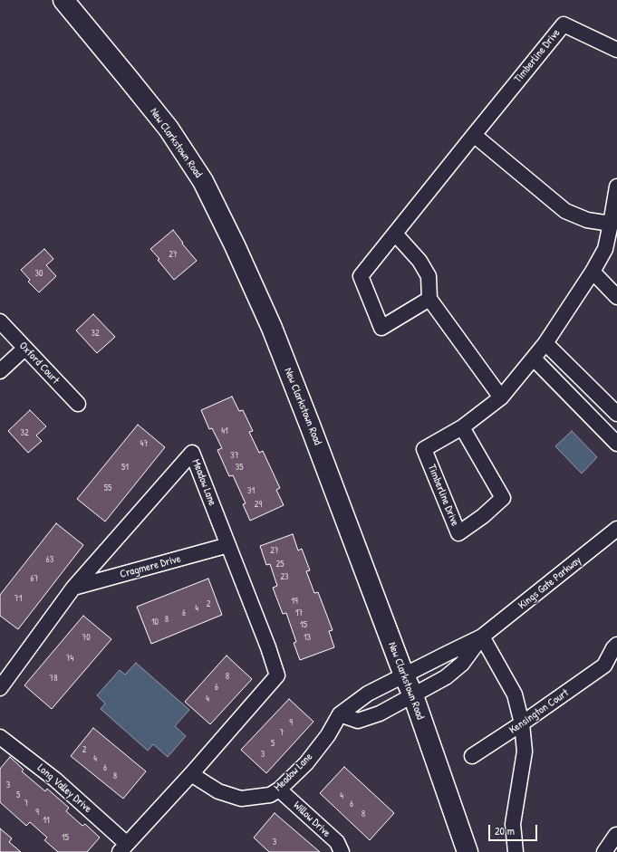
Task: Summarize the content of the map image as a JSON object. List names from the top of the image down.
{
  "streets": {
    "street": [
      "Timberline Drive",
      "New Clarkstown Road",
      "Oxford Court",
      "Meadow Lane",
      "Cragmere Drive",
      "Kings Gate Parkway",
      "Kensington Court",
      "Long Valley Drive",
      "Willow Drive"
    ]
  },
  "crossings": [
    ["New Clarkstown Road", "Meadow Lane"],
    ["New Clarkstown Road", "Kings Gate Parkway"],
    ["Meadow Lane", "Cragmere Drive"],
    ["Meadow Lane", "Kings Gate Parkway"],
    ["Meadow Lane", "Long Valley Drive"],
    ["Meadow Lane", "Willow Drive"]
  ],
  "house_numbers": [
    "27",
    "30",
    "32",
    "41",
    "32",
    "47",
    "37",
    "51",
    "35",
    "55",
    "31",
    "29",
    "27",
    "63",
    "25",
    "23",
    "67",
    "71",
    "19",
    "2",
    "4",
    "6",
    "17",
    "8",
    "10",
    "15",
    "70",
    "13",
    "74",
    "8",
    "78",
    "6",
    "4",
    "9",
    "7",
    "5",
    "2",
    "3",
    "4",
    "6",
    "8",
    "3",
    "5",
    "4",
    "7",
    "6",
    "9",
    "8",
    "11",
    "15",
    "3"
  ],
  "scale_bar": "20 m"
}
